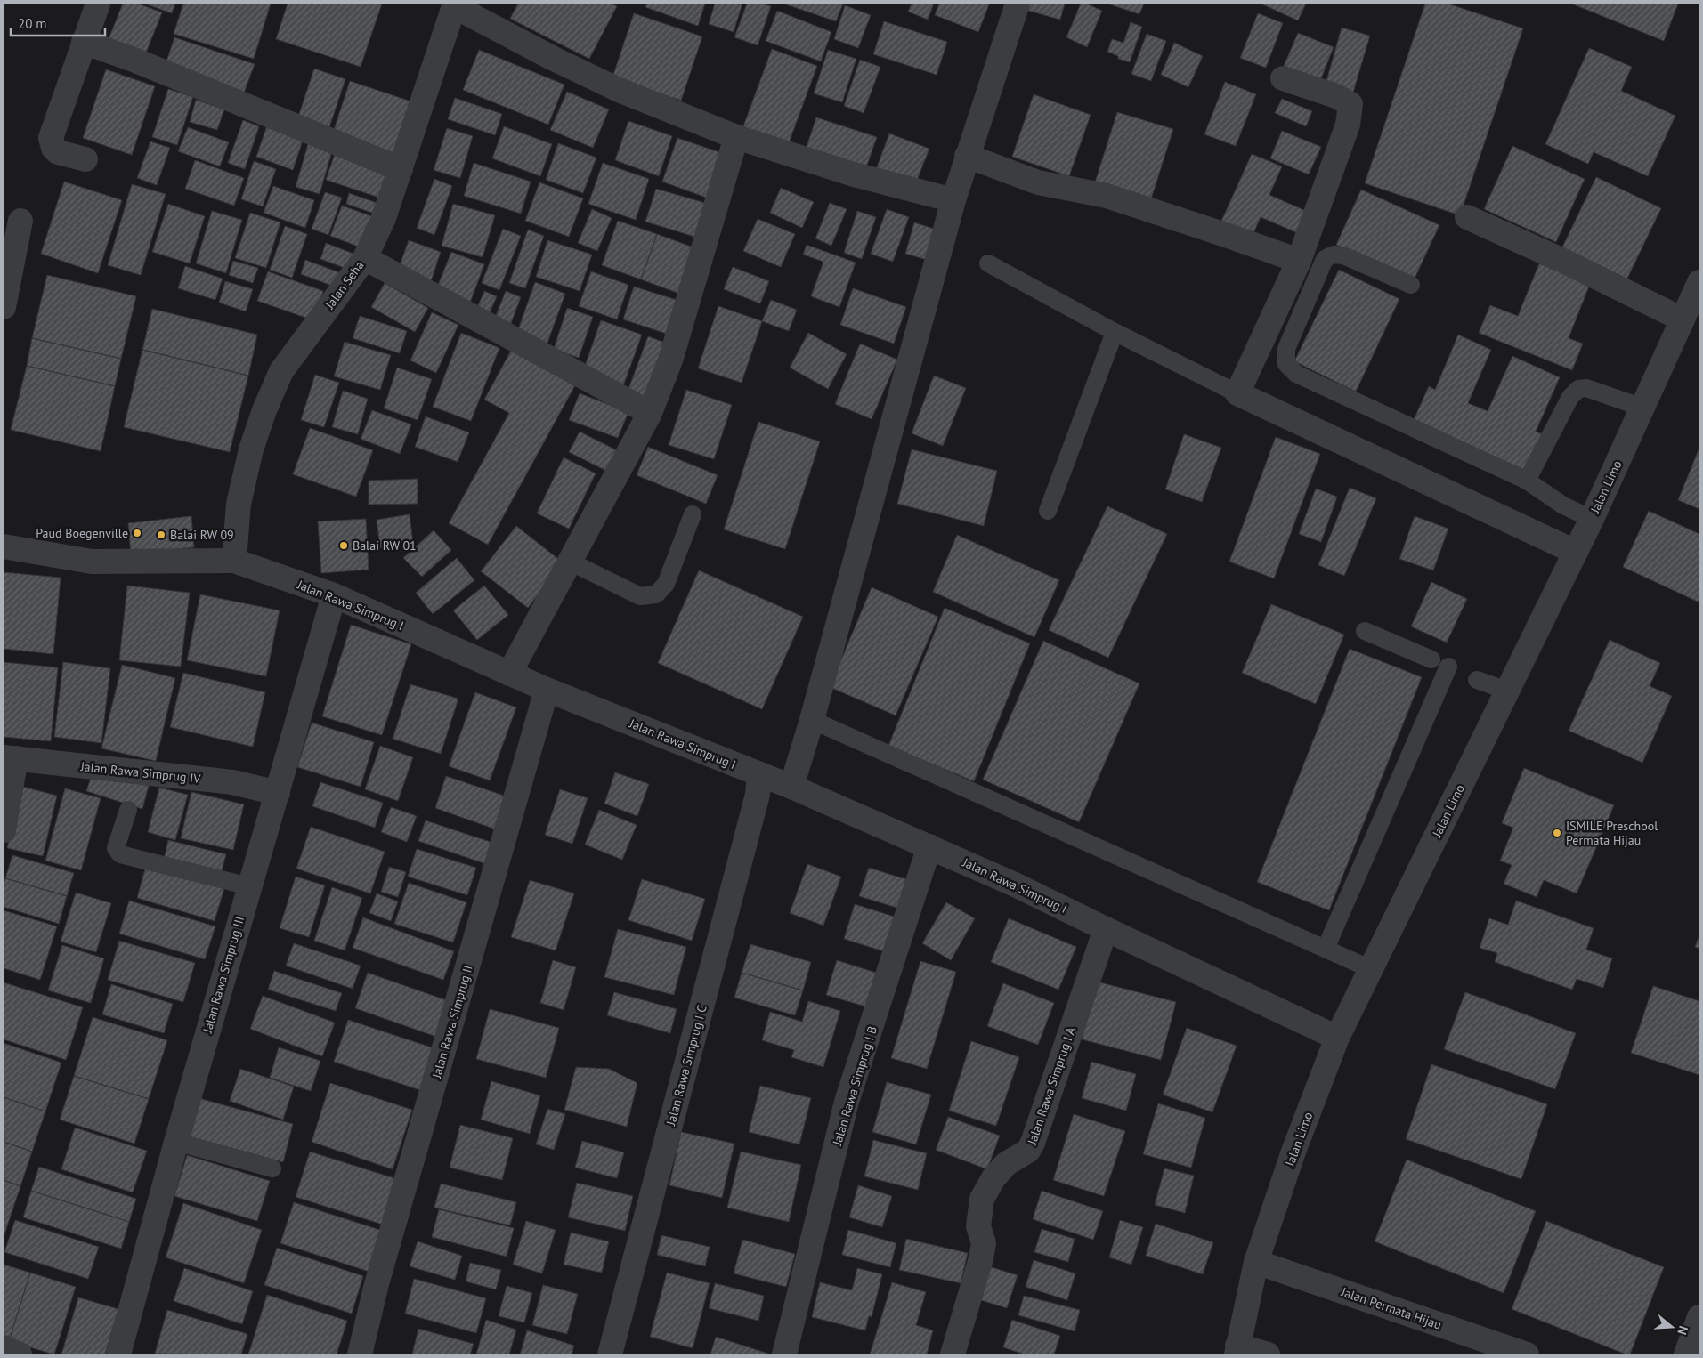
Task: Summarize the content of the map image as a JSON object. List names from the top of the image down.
{
  "streets": {
    "street": [
      "Jalan Seha",
      "Jalan Limo",
      "Jalan Rawa Simprug I",
      "Jalan Rawa Simprug IV",
      "Jalan Rawa Simprug III",
      "Jalan Rawa Simprug II",
      "Jalan Rawa Simprug I C",
      "Jalan Rawa Simprug I B",
      "Jalan Rawa Simprug I A",
      "Jalan Permata Hijau"
    ]
  },
  "crossings": [
    ["Jalan Seha", "Jalan Rawa Simprug I"],
    ["Jalan Limo", "Jalan Rawa Simprug I"],
    ["Jalan Limo", "Jalan Permata Hijau"],
    ["Jalan Rawa Simprug I", "Jalan Rawa Simprug III"],
    ["Jalan Rawa Simprug I", "Jalan Rawa Simprug II"],
    ["Jalan Rawa Simprug I", "Jalan Rawa Simprug I C"],
    ["Jalan Rawa Simprug I", "Jalan Rawa Simprug I B"],
    ["Jalan Rawa Simprug I", "Jalan Rawa Simprug I A"],
    ["Jalan Rawa Simprug IV", "Jalan Rawa Simprug III"]
  ],
  "places": [
    "Paud Boegenville",
    "Balai RW 09",
    "Balai RW 01",
    "ISMILE Preschool Permata Hijau"
  ],
  "scale_bar": "20 m",
  "north": "right"
}
